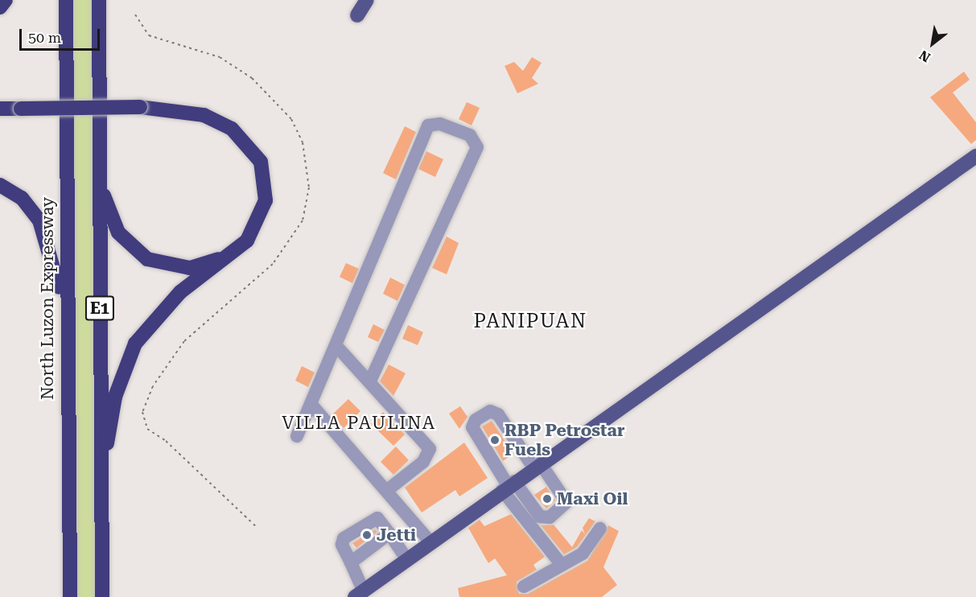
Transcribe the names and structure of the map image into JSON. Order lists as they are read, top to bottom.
{
  "streets": {
    "highway": ["North Luzon Expressway", "E1"]
  },
  "districts": ["PANIPUAN", "VILLA PAULINA"],
  "places": ["RBP Petrostar Fuels", "Maxi Oil", "Jetti"],
  "scale_bar": "50 m",
  "north": "bottom left"
}
